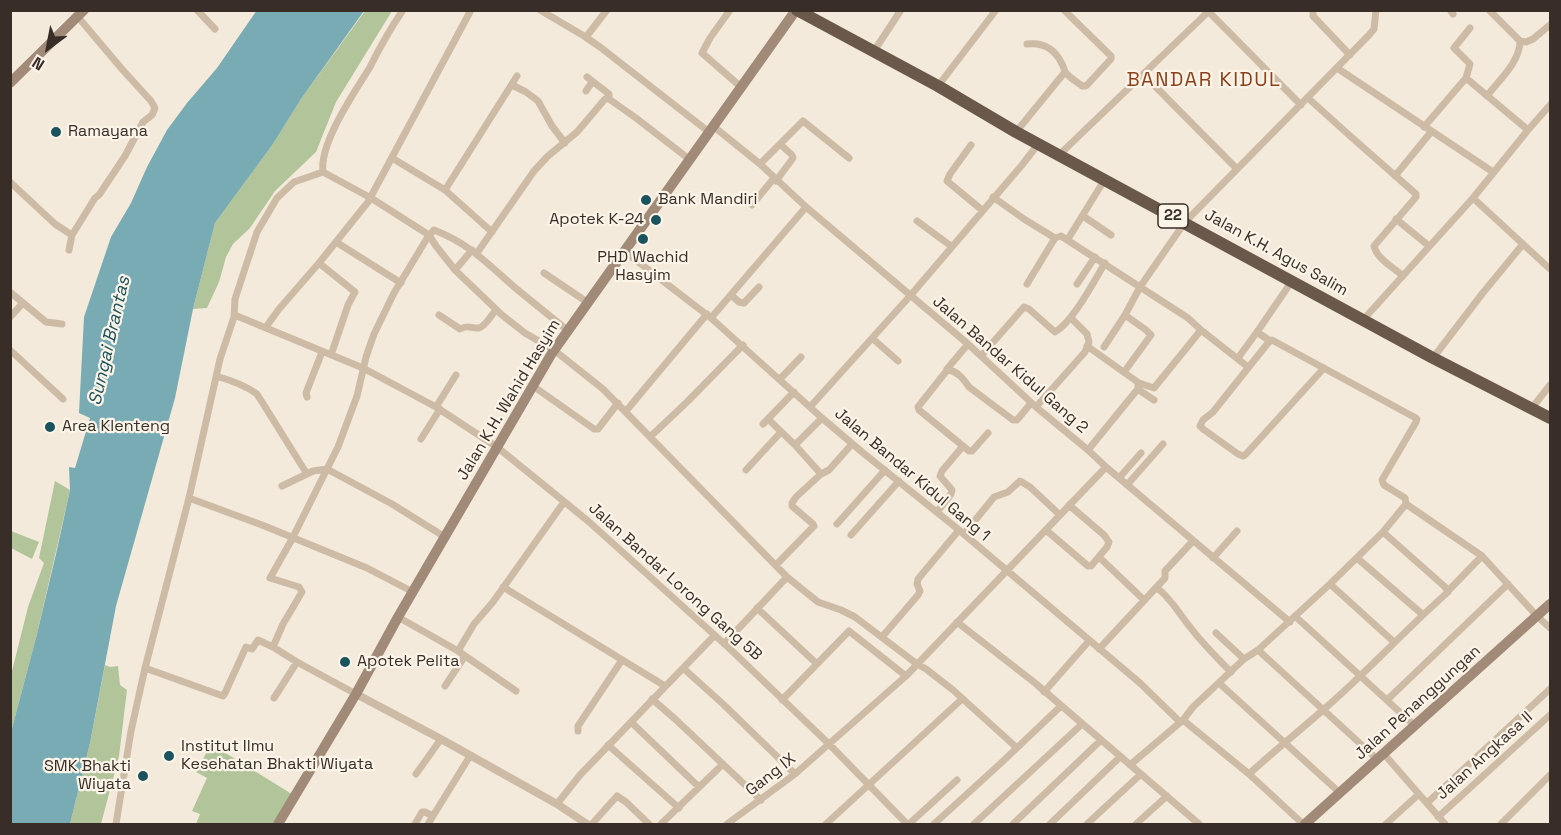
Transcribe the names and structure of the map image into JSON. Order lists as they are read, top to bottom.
{
  "streets": {
    "highway": ["22", "Jalan K.H. Agus Salim"],
    "main road": ["Jalan K.H. Wahid Hasyim", "Jalan Penanggungan"],
    "street": [
      "Jalan Bandar Kidul Gang 2",
      "Jalan Bandar Kidul Gang 1",
      "Jalan Bandar Lorong Gang 5B",
      "Jalan Angkasa II",
      "Gang IX"
    ]
  },
  "crossings": [
    ["Jalan K.H. Agus Salim", "Jalan K.H. Wahid Hasyim"],
    ["Jalan Bandar Kidul Gang 2", "Jalan K.H. Wahid Hasyim"],
    ["Jalan Bandar Kidul Gang 2", "Jalan Penanggungan"],
    ["Jalan Bandar Kidul Gang 2", "Gang IX"],
    ["Jalan K.H. Wahid Hasyim", "Jalan Bandar Kidul Gang 1"],
    ["Jalan K.H. Wahid Hasyim", "Jalan Bandar Lorong Gang 5B"],
    ["Jalan Bandar Kidul Gang 1", "Jalan Penanggungan"],
    ["Jalan Bandar Kidul Gang 1", "Gang IX"],
    ["Jalan Bandar Lorong Gang 5B", "Gang IX"]
  ],
  "districts": ["BANDAR KIDUL"],
  "water": ["Sungai Brantas"],
  "places": [
    "Ramayana",
    "Bank Mandiri",
    "Apotek K-24",
    "PHD Wachid Hasyim",
    "Area Klenteng",
    "Apotek Pelita",
    "Institut Ilmu Kesehatan Bhakti Wiyata",
    "SMK Bhakti Wiyata"
  ],
  "north": "bottom left"
}
